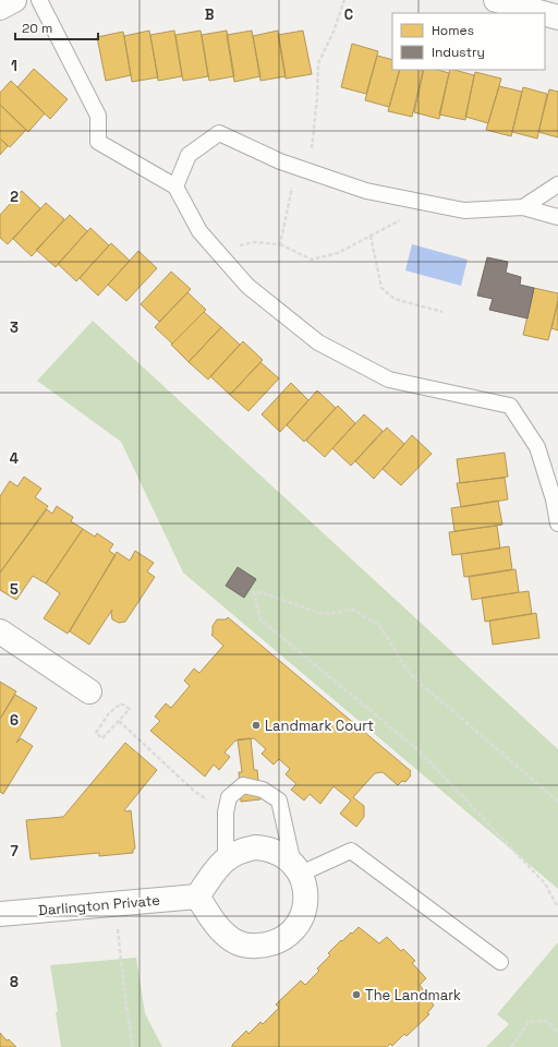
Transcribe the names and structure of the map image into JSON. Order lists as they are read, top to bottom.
{
  "streets": {
    "street": ["Darlington Private"]
  },
  "places": ["Landmark Court", "The Landmark"],
  "legend": ["Homes", "Industry"],
  "scale_bar": "20 m",
  "grid": {
    "columns": ["B", "C"],
    "rows": [
      "1",
      "2",
      "3",
      "4",
      "5",
      "6",
      "7",
      "8"
    ]
  }
}
